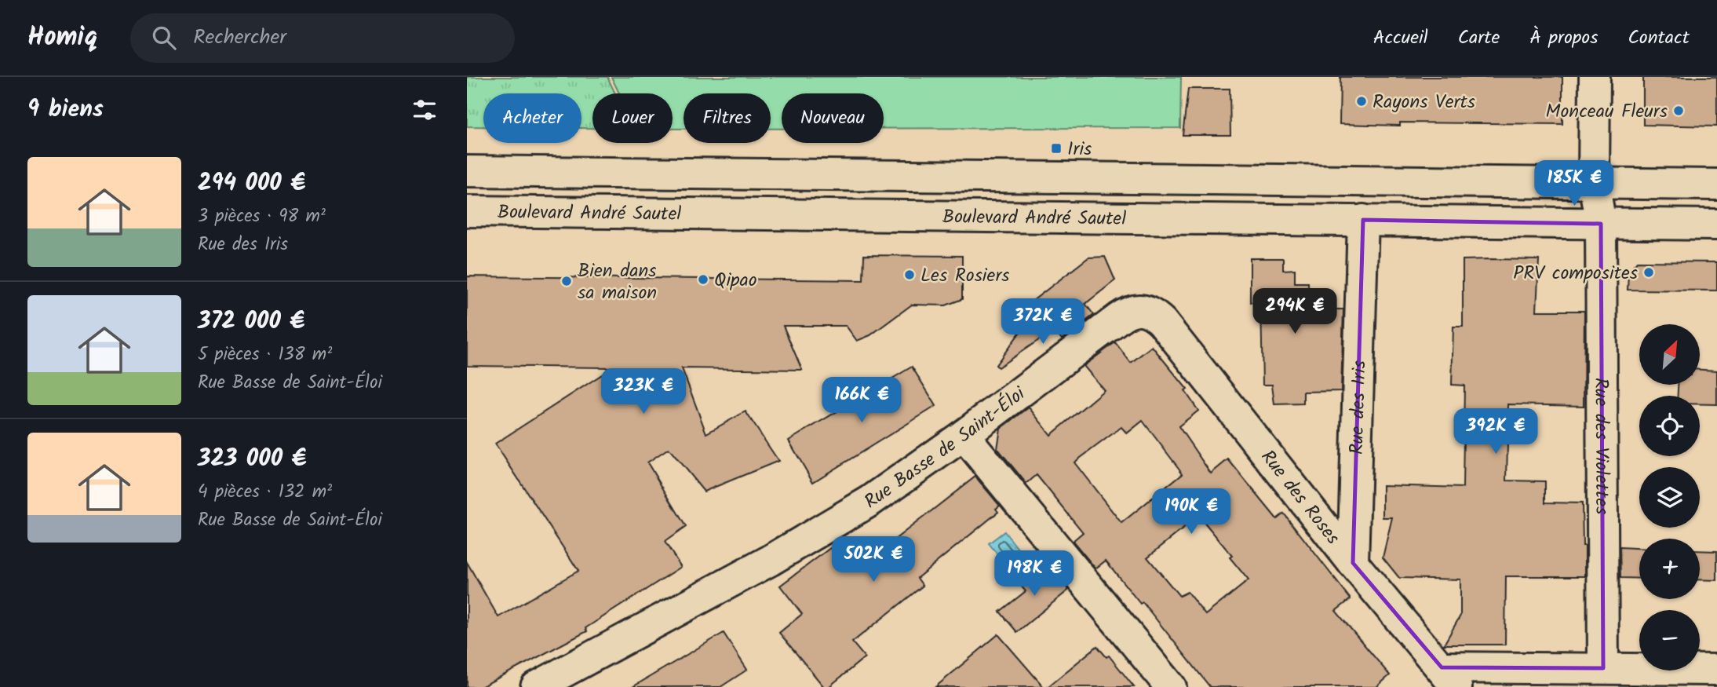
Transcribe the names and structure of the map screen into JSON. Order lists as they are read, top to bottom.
{
  "streets": {
    "street": [
      "Boulevard André Sautel",
      "Rue des Iris",
      "Rue des Violettes",
      "Rue Basse de Saint-Éloi",
      "Rue des Roses"
    ]
  },
  "crossings": [
    ["Boulevard André Sautel", "Rue des Iris"],
    ["Boulevard André Sautel", "Rue des Violettes"],
    ["Rue des Iris", "Rue des Roses"],
    ["Rue Basse de Saint-Éloi", "Rue des Roses"]
  ],
  "places": {
    "other": [
      "Rayons Verts",
      "Monceau Fleurs",
      "PRV composites",
      "Les Rosiers",
      "Qipao",
      "Bien dans sa maison"
    ],
    "transit": ["Iris"]
  },
  "north": "top right",
  "page": {
    "header": "Homiq",
    "search": "Rechercher",
    "nav": [
      "Accueil",
      "Carte",
      "À propos",
      "Contact"
    ],
    "heading": "9 biens",
    "chip": [
      "Acheter",
      "Louer",
      "Filtres",
      "Nouveau"
    ],
    "list": [
      {
        "name": "294 000 €",
        "note": "3 pièces · 98 m² · Rue des Iris"
      },
      {
        "name": "372 000 €",
        "note": "5 pièces · 138 m² · Rue Basse de Saint-Éloi"
      },
      {
        "name": "323 000 €",
        "note": "4 pièces · 132 m² · Rue Basse de Saint-Éloi"
      }
    ],
    "price": [
      "185K €",
      "294K €",
      "372K €",
      "323K €",
      "166K €",
      "392K €",
      "190K €",
      "502K €",
      "198K €"
    ],
    "map_buttons": ["+", "−"]
  }
}
